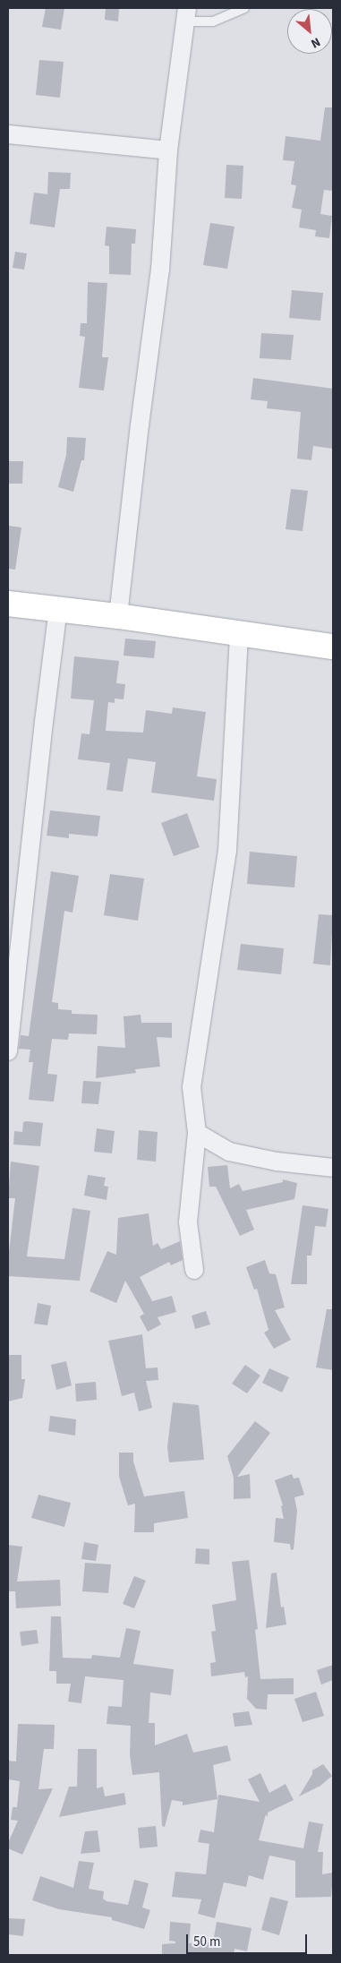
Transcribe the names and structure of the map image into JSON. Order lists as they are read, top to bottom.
{
  "scale_bar": "50 m",
  "north": "bottom right"
}
